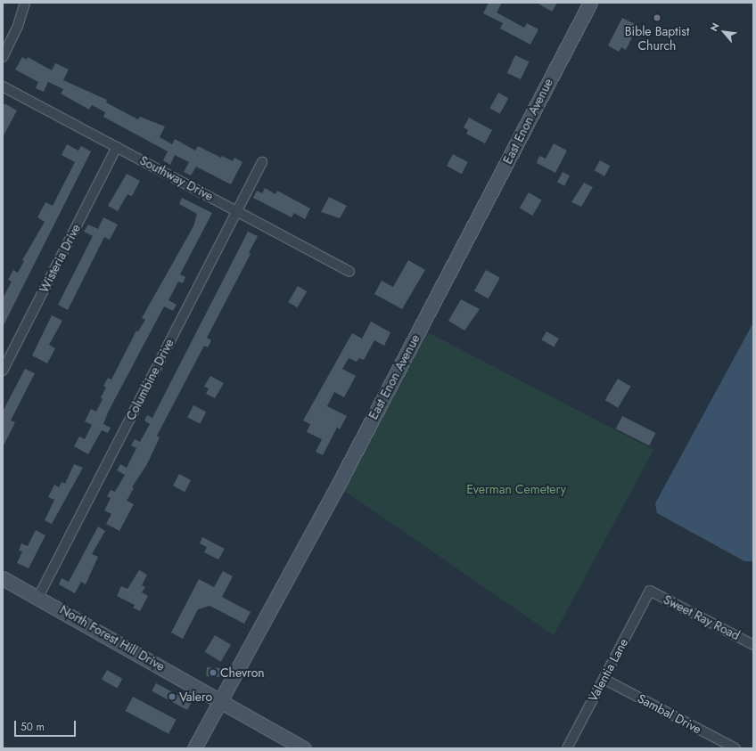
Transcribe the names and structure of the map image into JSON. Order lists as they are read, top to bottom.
{
  "streets": {
    "street": [
      "East Enon Avenue",
      "Southway Drive",
      "Wisteria Drive",
      "Columbine Drive",
      "Sweet Ray Road",
      "North Forest Hill Drive",
      "Valentia Lane",
      "Sambal Drive"
    ]
  },
  "crossings": [
    ["East Enon Avenue", "North Forest Hill Drive"],
    ["Southway Drive", "Wisteria Drive"],
    ["Southway Drive", "Columbine Drive"],
    ["Columbine Drive", "North Forest Hill Drive"],
    ["Sweet Ray Road", "Valentia Lane"],
    ["Valentia Lane", "Sambal Drive"]
  ],
  "parks": ["Everman Cemetery"],
  "places": ["Bible Baptist Church", "Chevron", "Valero"],
  "scale_bar": "50 m",
  "north": "top left"
}
